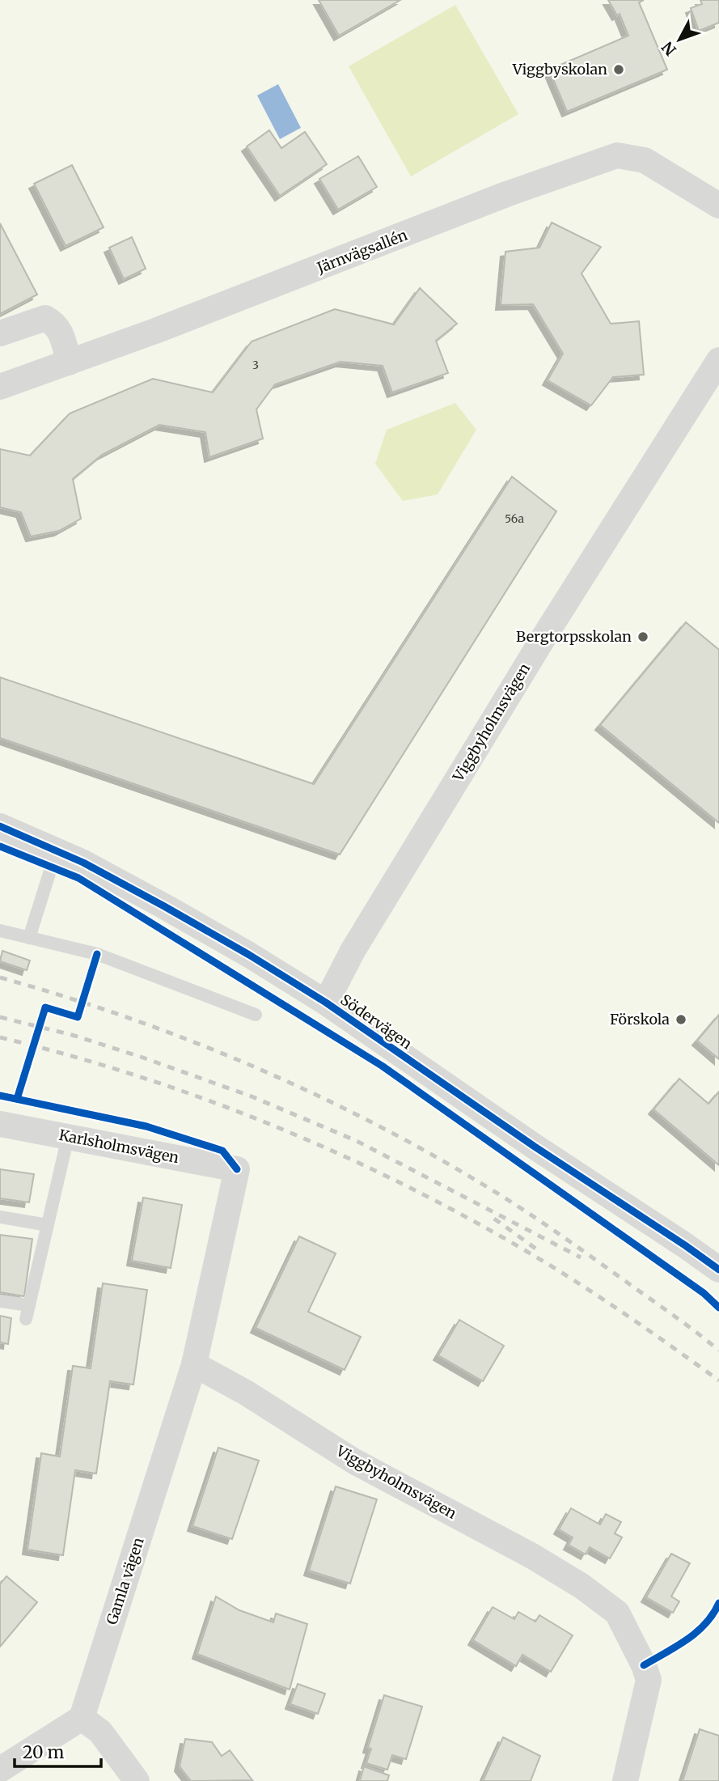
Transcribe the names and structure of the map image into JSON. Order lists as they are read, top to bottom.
{
  "streets": {
    "street": [
      "Järnvägsallén",
      "Viggbyholmsvägen",
      "Södervägen",
      "Karlsholmsvägen",
      "Gamla vägen"
    ]
  },
  "crossings": [
    ["Viggbyholmsvägen", "Södervägen"],
    ["Viggbyholmsvägen", "Karlsholmsvägen"],
    ["Viggbyholmsvägen", "Gamla vägen"],
    ["Karlsholmsvägen", "Gamla vägen"]
  ],
  "places": ["Viggbyskolan", "Bergtorpsskolan", "Förskola"],
  "house_numbers": ["3", "56a"],
  "scale_bar": "20 m",
  "north": "bottom left"
}
